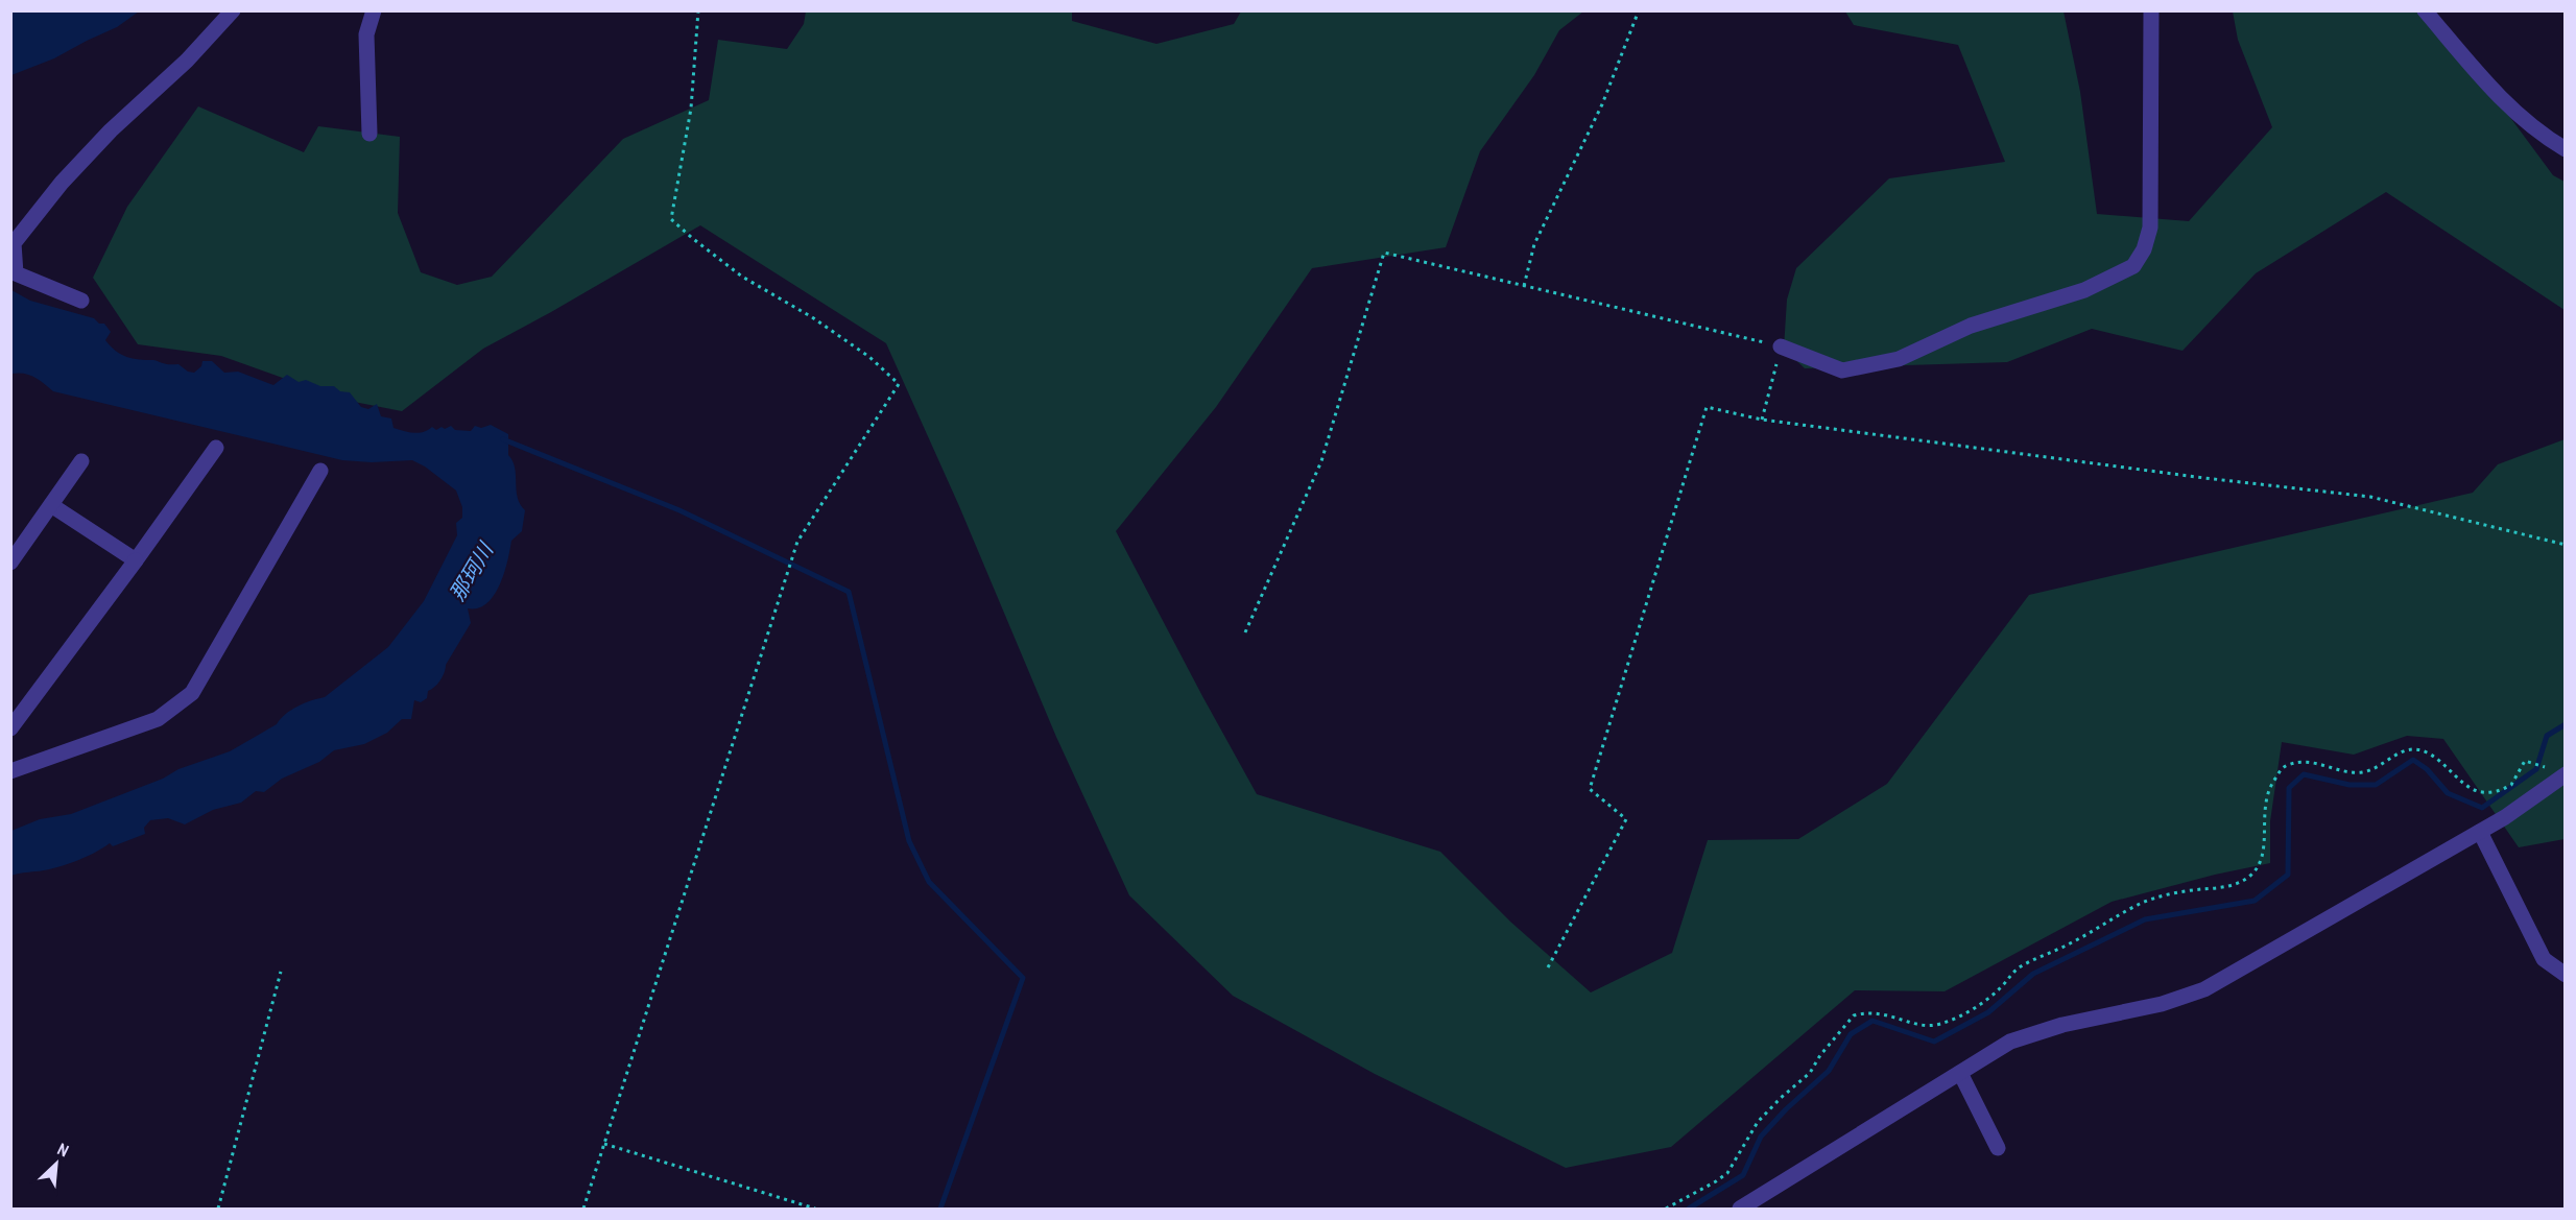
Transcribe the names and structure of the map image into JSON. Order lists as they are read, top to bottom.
{
  "water": ["那珂川"],
  "north": "top right"
}
